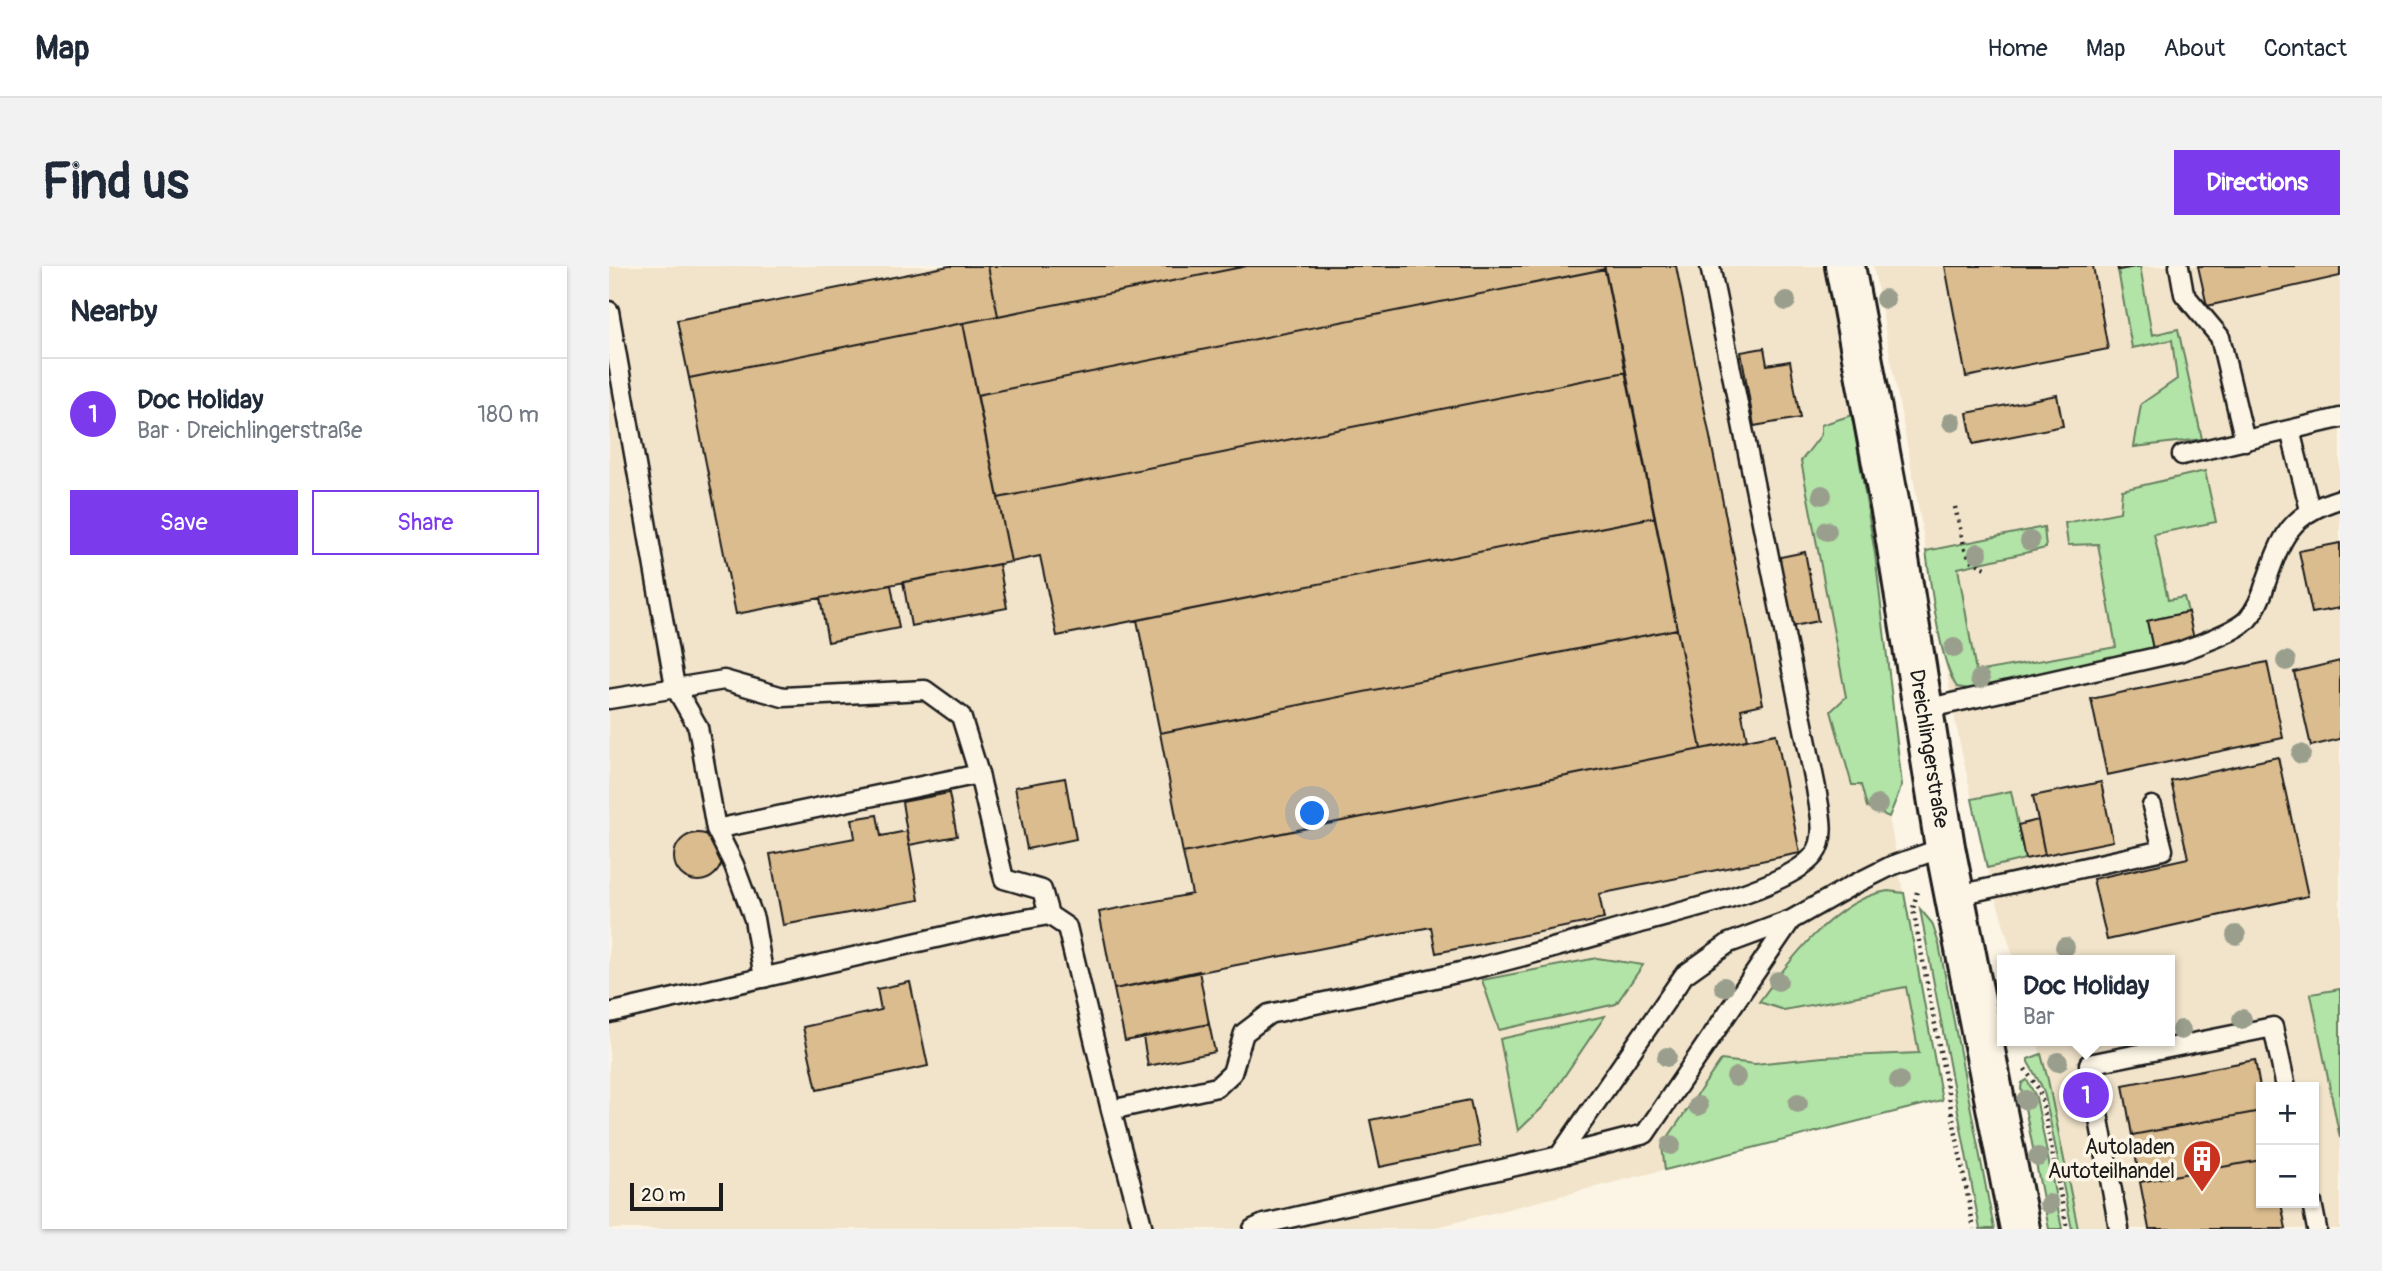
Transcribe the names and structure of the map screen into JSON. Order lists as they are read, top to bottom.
{
  "streets": {
    "street": ["Dreichlingerstraße"]
  },
  "places": {
    "building": ["Autoladen Autoteilhandel"]
  },
  "scale_bar": "20 m",
  "page": {
    "header": "Map",
    "nav": [
      "Home",
      "Map",
      "About",
      "Contact"
    ],
    "buttons": [
      "Directions",
      ["Save", "Share"]
    ],
    "title": "Find us",
    "heading": "Nearby",
    "list": [
      {
        "mark": "1",
        "name": "Doc Holiday",
        "note": "Bar · Dreichlingerstraße",
        "value": "180 m"
      }
    ],
    "popup": ["Doc Holiday", "Bar"],
    "pins": "1",
    "map_buttons": ["+", "−"],
    "scale": "20 m"
  }
}
